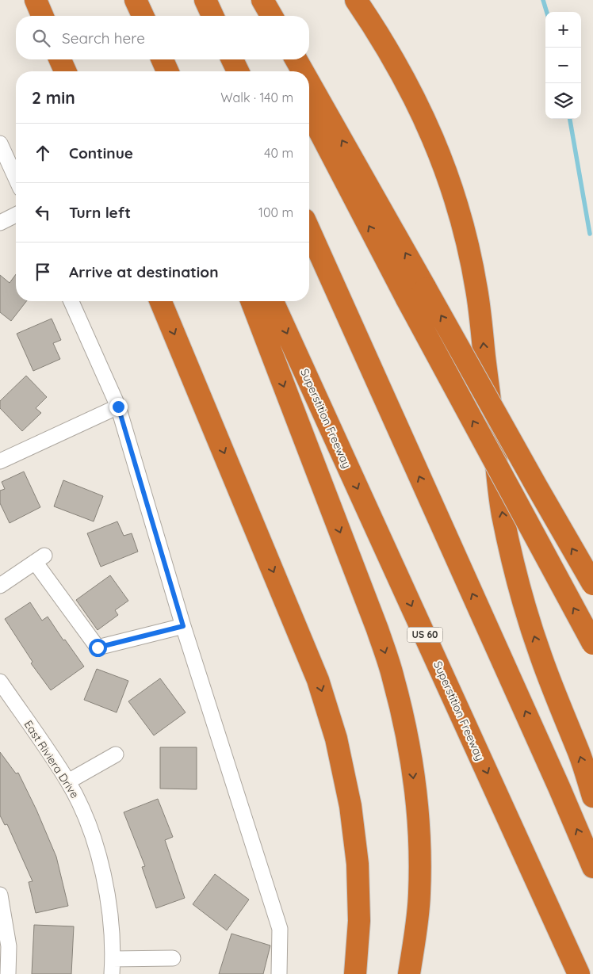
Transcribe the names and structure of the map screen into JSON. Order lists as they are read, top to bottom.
{
  "streets": {
    "highway": ["Superstition Freeway", "US 60"],
    "street": ["East Riviera Drive"]
  },
  "page": {
    "map_buttons": ["+", "−"],
    "search": "Search here",
    "heading": ["2 min", "Walk · 140 m"],
    "list": [
      ["Continue", "40 m"],
      ["Turn left", "100 m"],
      "Arrive at destination"
    ]
  }
}
